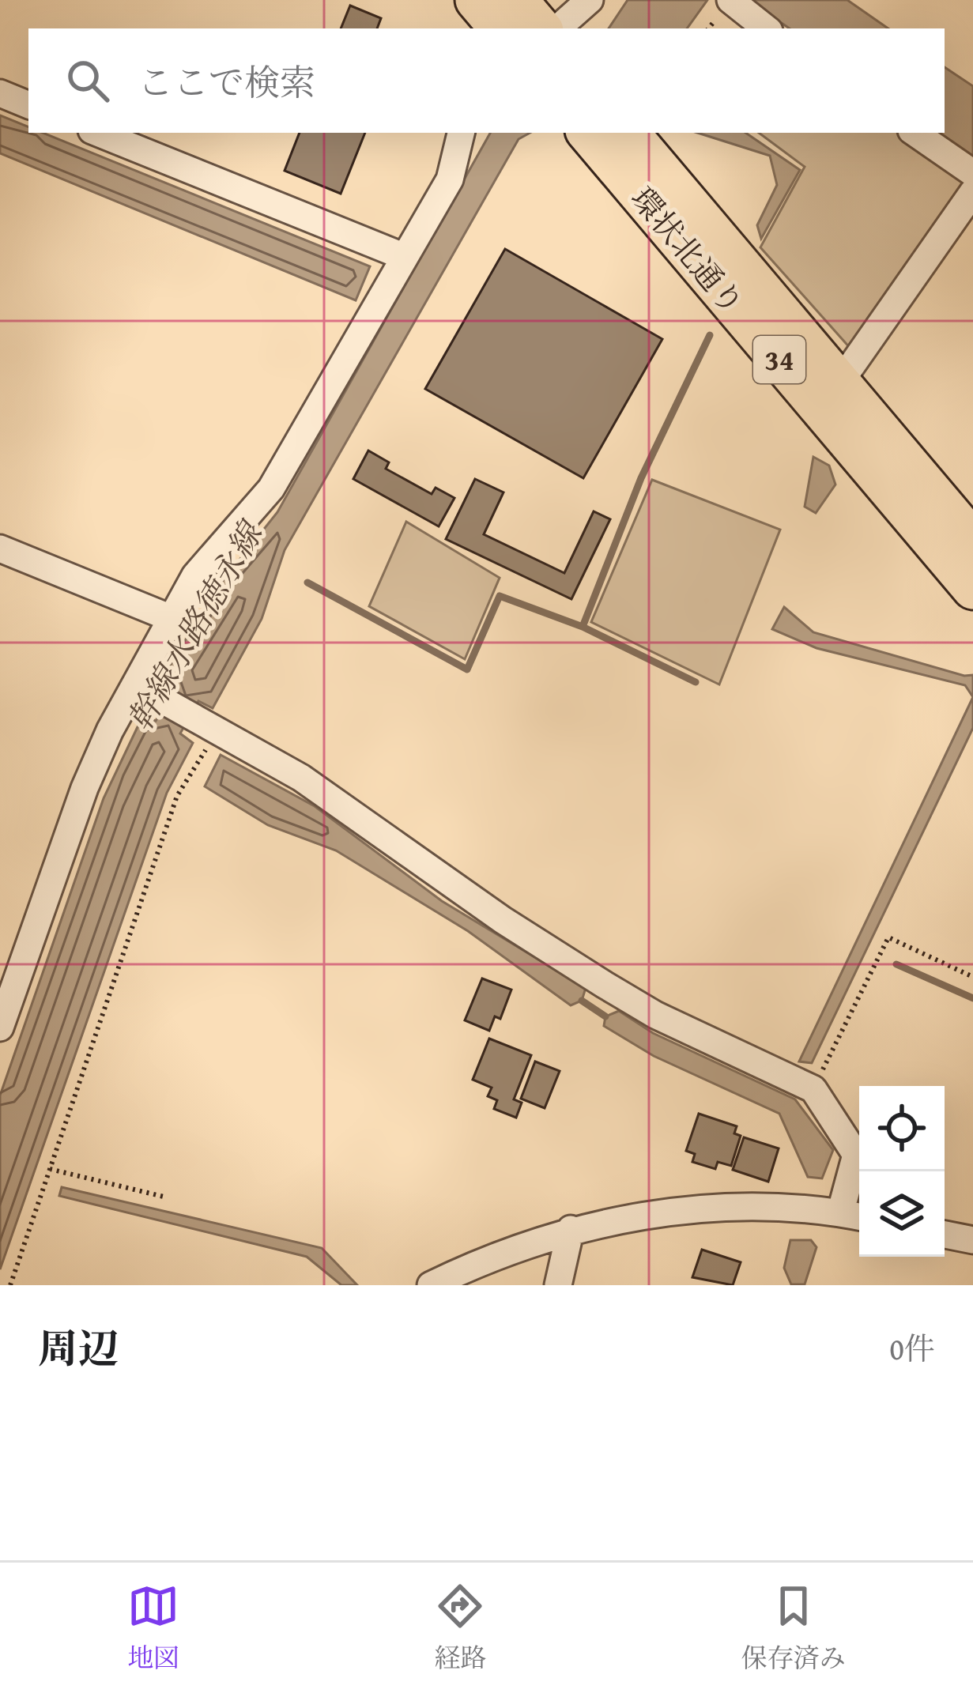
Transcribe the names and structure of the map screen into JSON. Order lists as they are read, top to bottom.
{
  "streets": {
    "highway": ["環状北通り", "34"]
  },
  "water": ["幹線水路徳永線"],
  "page": {
    "search": "ここで検索",
    "heading": ["周辺", "0件"],
    "nav": ["地図", "経路", "保存済み"]
  }
}
